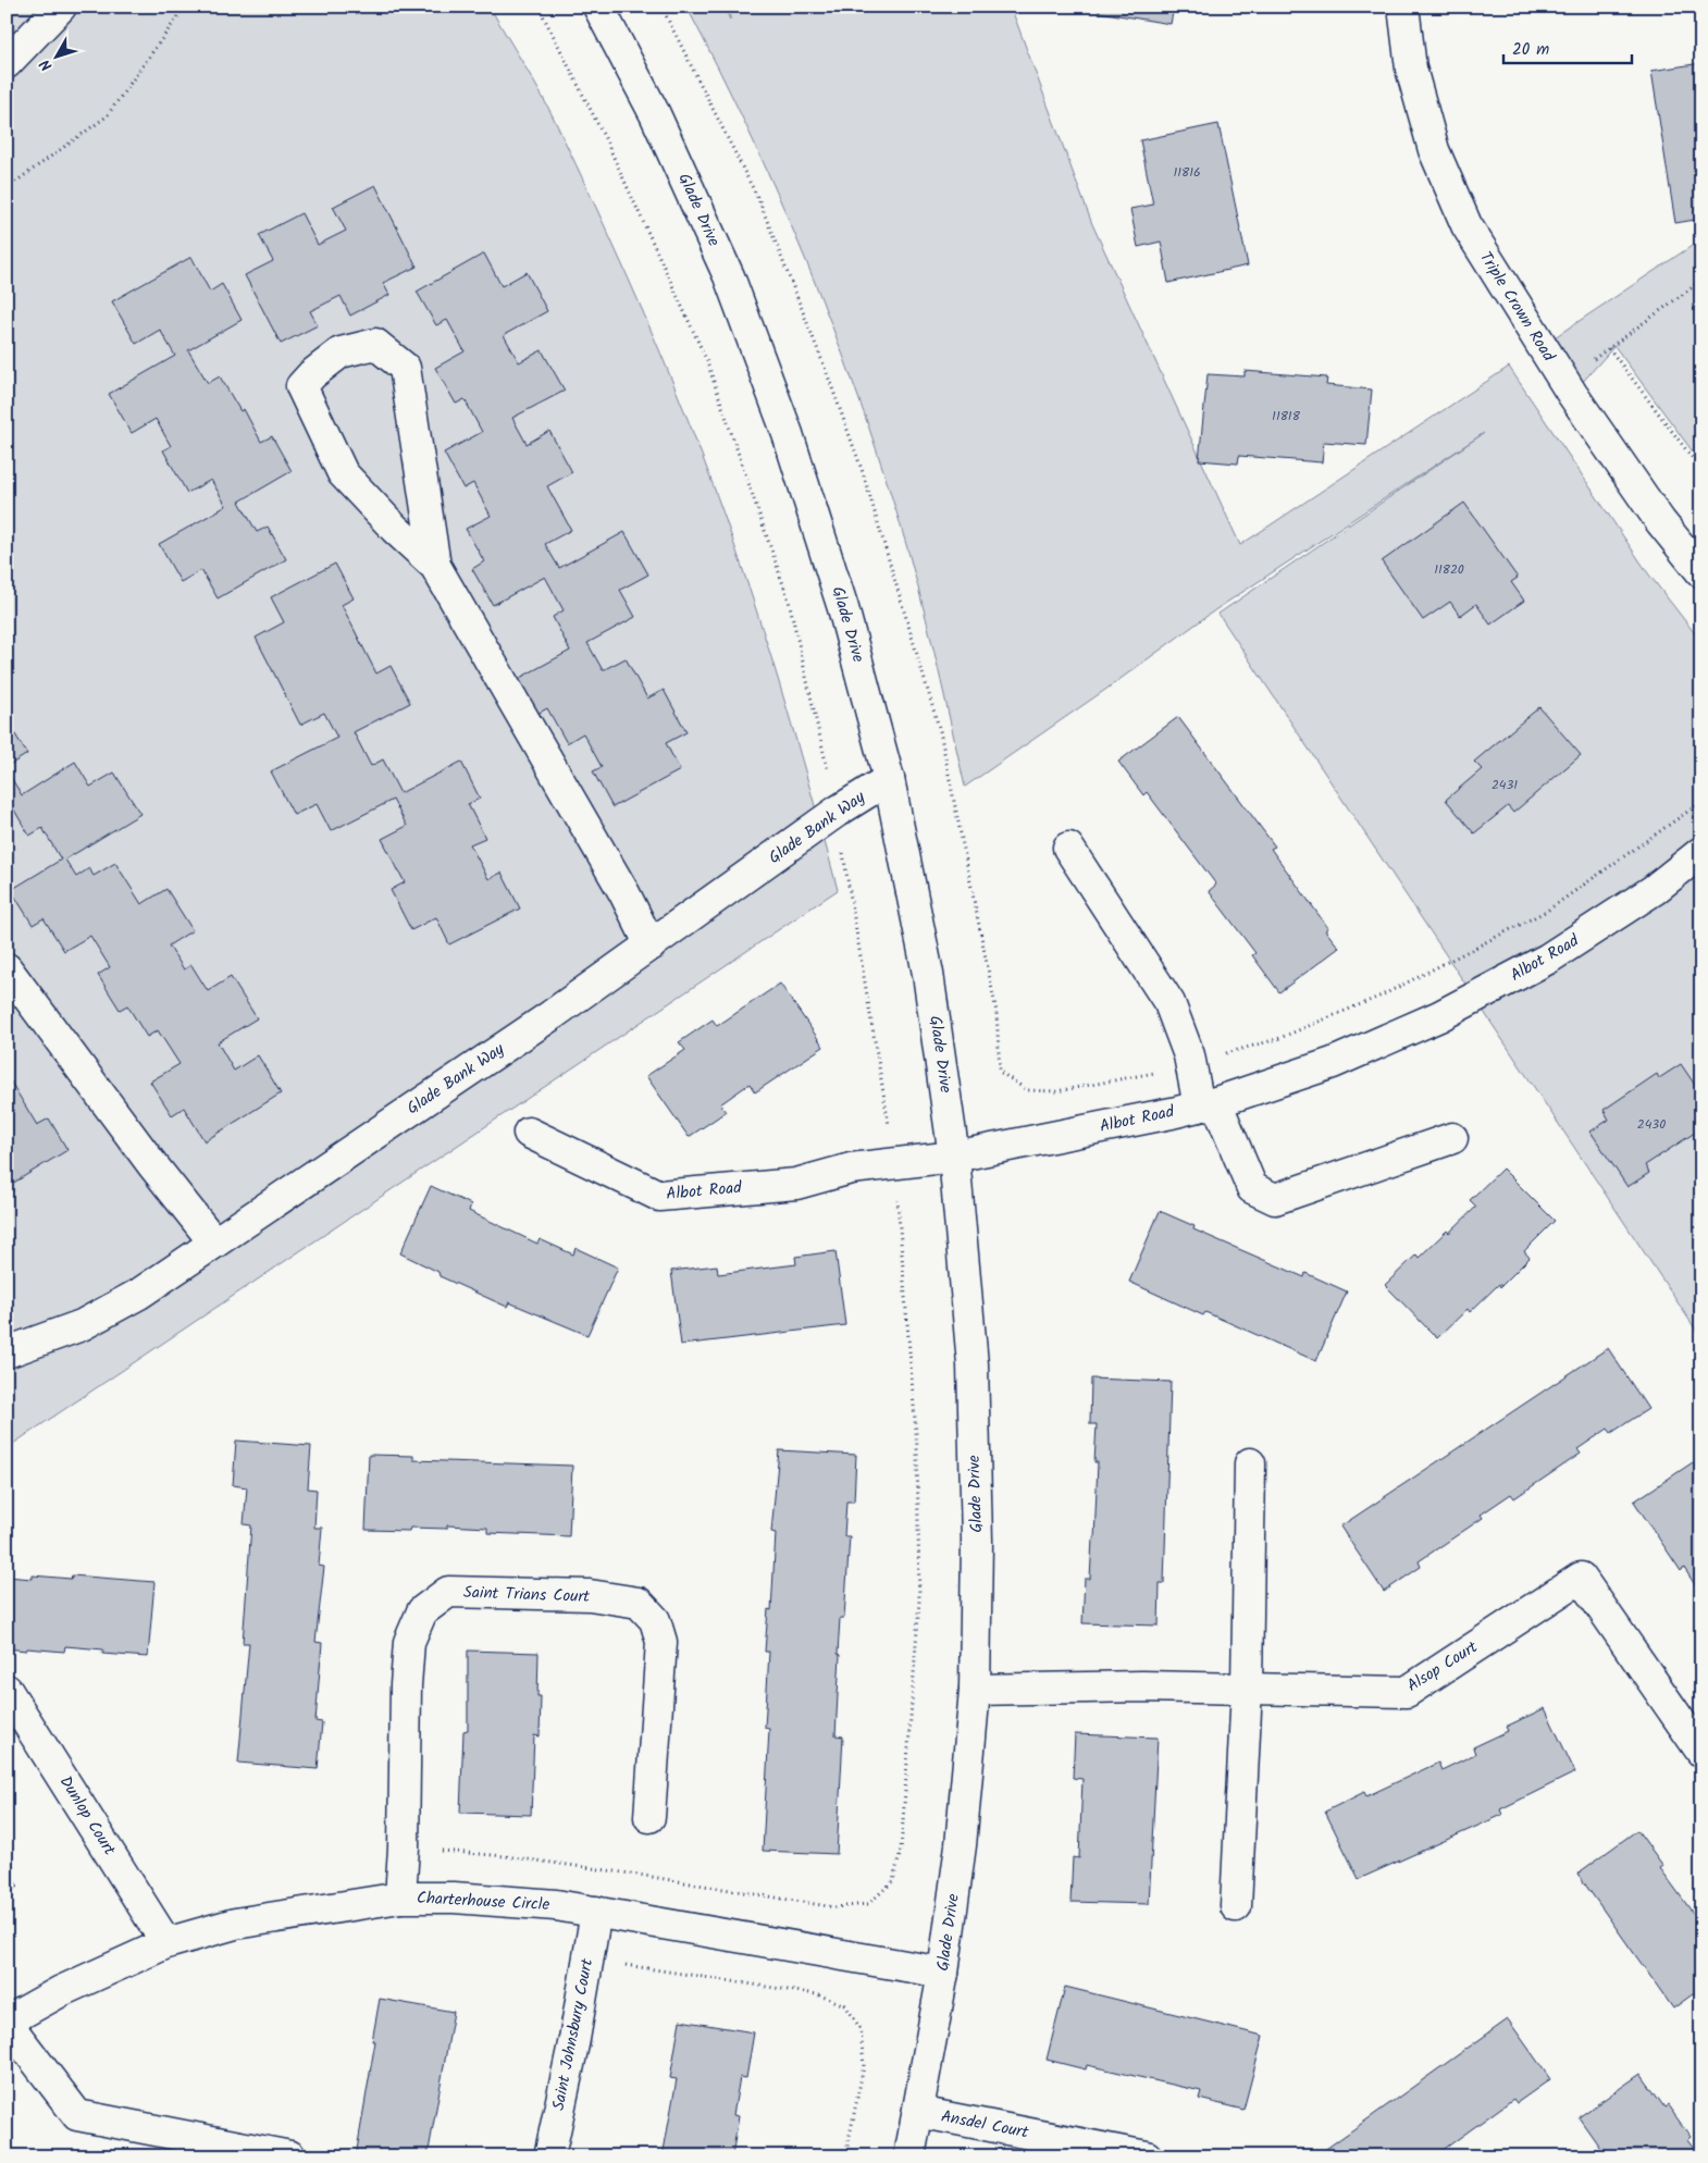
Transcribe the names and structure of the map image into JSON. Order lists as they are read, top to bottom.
{
  "streets": {
    "street": [
      "Glade Drive",
      "Triple Crown Road",
      "Glade Bank Way",
      "Albot Road",
      "Saint Trians Court",
      "Alsop Court",
      "Dunlop Court",
      "Charterhouse Circle",
      "Saint Johnsbury Court",
      "Ansdel Court"
    ]
  },
  "crossings": [
    ["Glade Drive", "Glade Bank Way"],
    ["Glade Drive", "Albot Road"],
    ["Glade Drive", "Alsop Court"],
    ["Glade Drive", "Charterhouse Circle"],
    ["Glade Drive", "Ansdel Court"],
    ["Saint Trians Court", "Charterhouse Circle"],
    ["Dunlop Court", "Charterhouse Circle"],
    ["Charterhouse Circle", "Saint Johnsbury Court"]
  ],
  "house_numbers": [
    "11816",
    "11818",
    "11820",
    "2431",
    "2430"
  ],
  "scale_bar": "20 m",
  "north": "bottom left"
}
